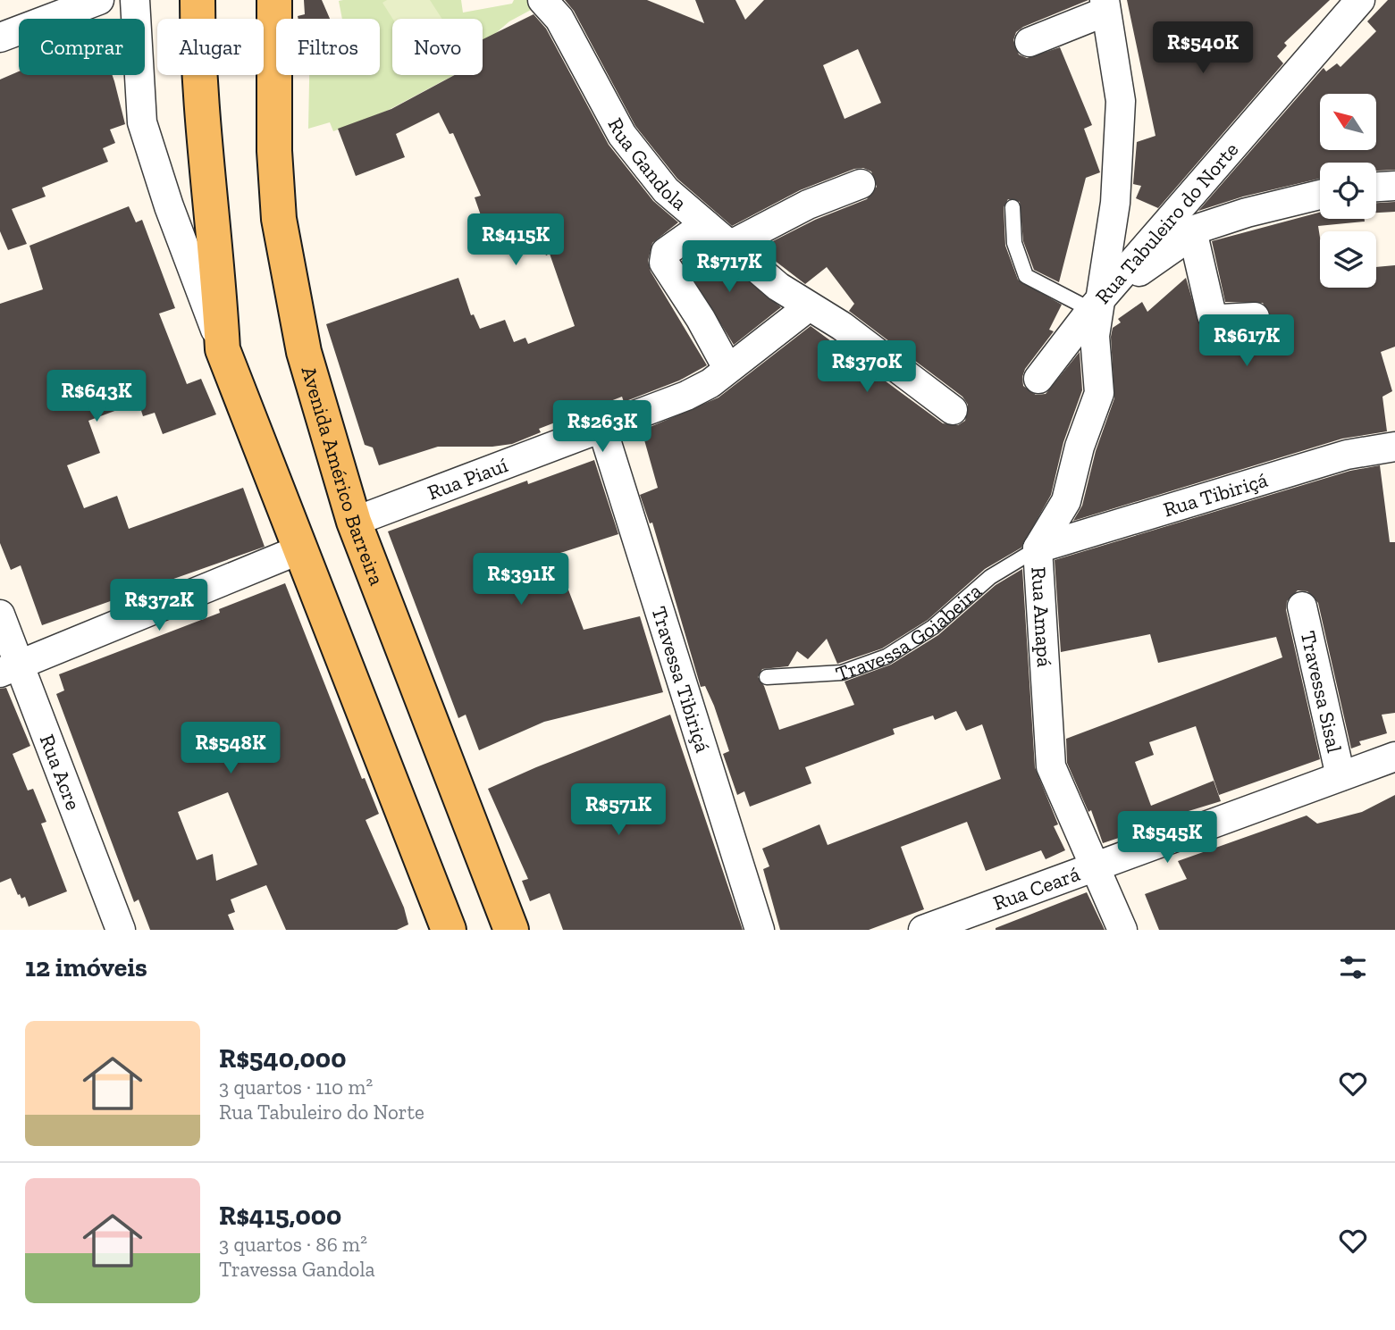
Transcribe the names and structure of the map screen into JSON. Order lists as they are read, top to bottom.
{
  "streets": {
    "main road": ["Avenida Américo Barreira"],
    "street": [
      "Rua Gandola",
      "Rua Tabuleiro do Norte",
      "Rua Piauí",
      "Rua Tibiriçá",
      "Rua Amapá",
      "Travessa Tibiriçá",
      "Travessa Sisal",
      "Rua Acre",
      "Rua Ceará"
    ],
    "lane": ["Travessa Goiabeira"]
  },
  "crossings": [
    ["Rua Gandola", "Rua Piauí"],
    ["Rua Tabuleiro do Norte", "Rua Amapá"],
    ["Avenida Américo Barreira", "Rua Piauí"],
    ["Rua Piauí", "Travessa Tibiriçá"],
    ["Rua Tibiriçá", "Rua Amapá"],
    ["Rua Tibiriçá", "Travessa Goiabeira"],
    ["Rua Amapá", "Travessa Goiabeira"],
    ["Rua Amapá", "Rua Ceará"],
    ["Travessa Sisal", "Rua Ceará"]
  ],
  "north": "top left",
  "page": {
    "chip": [
      "Comprar",
      "Alugar",
      "Filtros",
      "Novo"
    ],
    "price": [
      "R$540K",
      "R$415K",
      "R$717K",
      "R$617K",
      "R$370K",
      "R$643K",
      "R$263K",
      "R$391K",
      "R$372K",
      "R$548K",
      "R$571K",
      "R$545K"
    ],
    "heading": "12 imóveis",
    "list": [
      {
        "name": "R$540,000",
        "note": "3 quartos · 110 m² · Rua Tabuleiro do Norte"
      },
      {
        "name": "R$415,000",
        "note": "3 quartos · 86 m² · Travessa Gandola"
      }
    ]
  }
}
